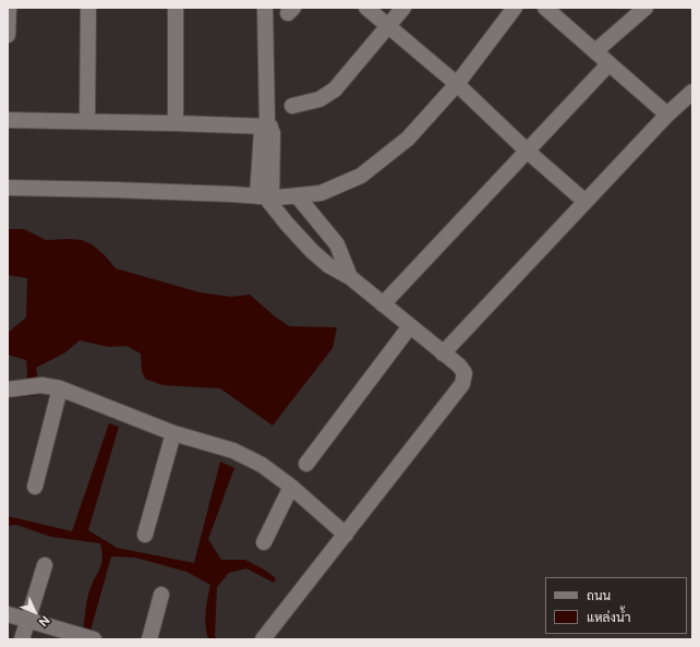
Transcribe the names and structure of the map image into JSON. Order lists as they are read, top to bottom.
{
  "legend": ["ถนน", "แหล่งน้ำ"],
  "north": "bottom right"
}
